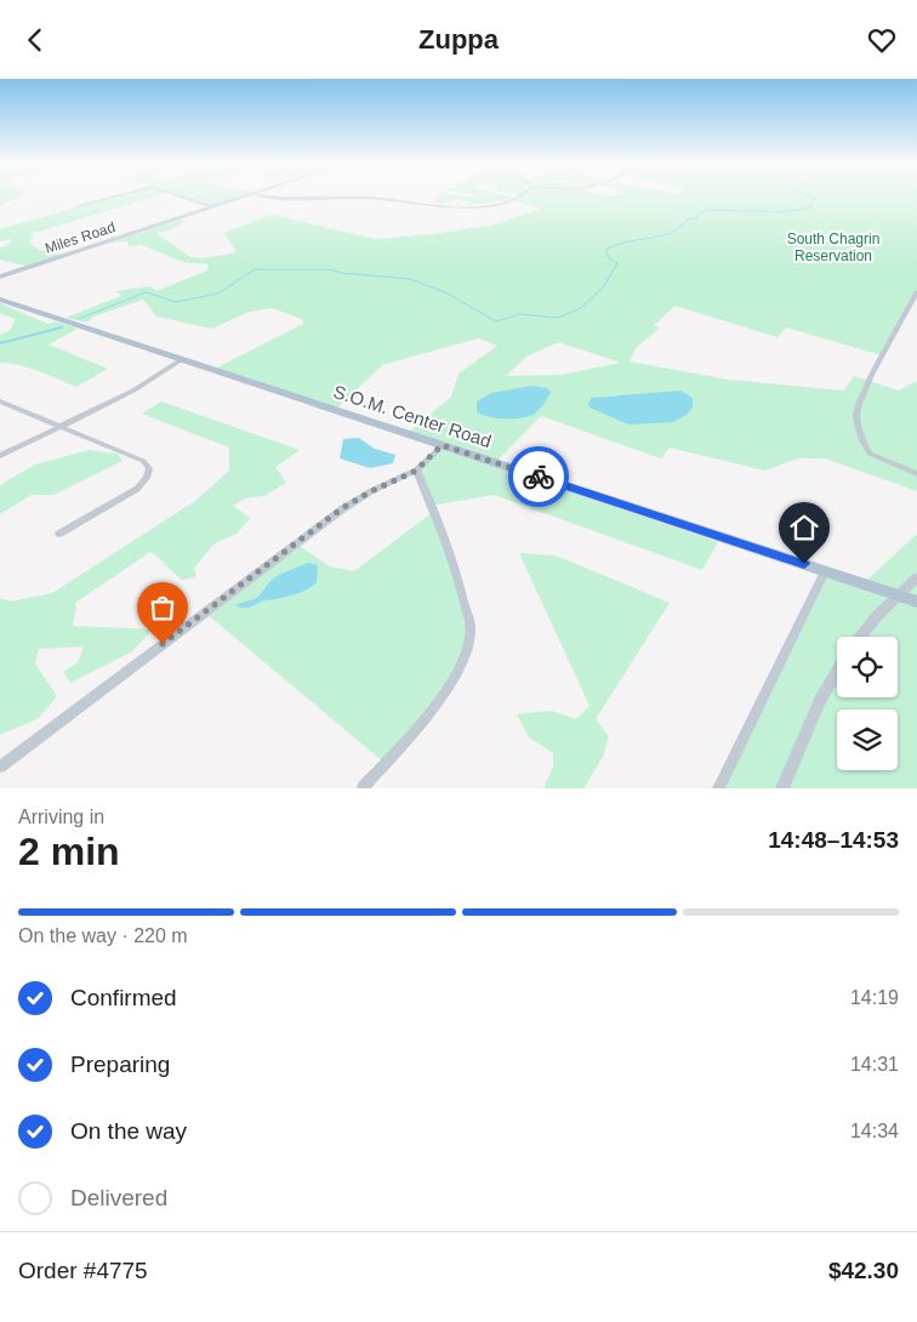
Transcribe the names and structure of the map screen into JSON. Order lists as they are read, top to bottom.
{
  "streets": {
    "main road": ["Miles Road", "S.O.M. Center Road"]
  },
  "parks": ["South Chagrin Reservation"],
  "page": {
    "header": "Zuppa",
    "heading": ["2 min", "Arriving in", "14:48–14:53"],
    "panel": ["Order #4775", "$42.30"],
    "bar": "On the way · 220 m",
    "list": [
      ["Confirmed", "14:19"],
      ["Preparing", "14:31"],
      ["On the way", "14:34"],
      "Delivered"
    ]
  }
}
